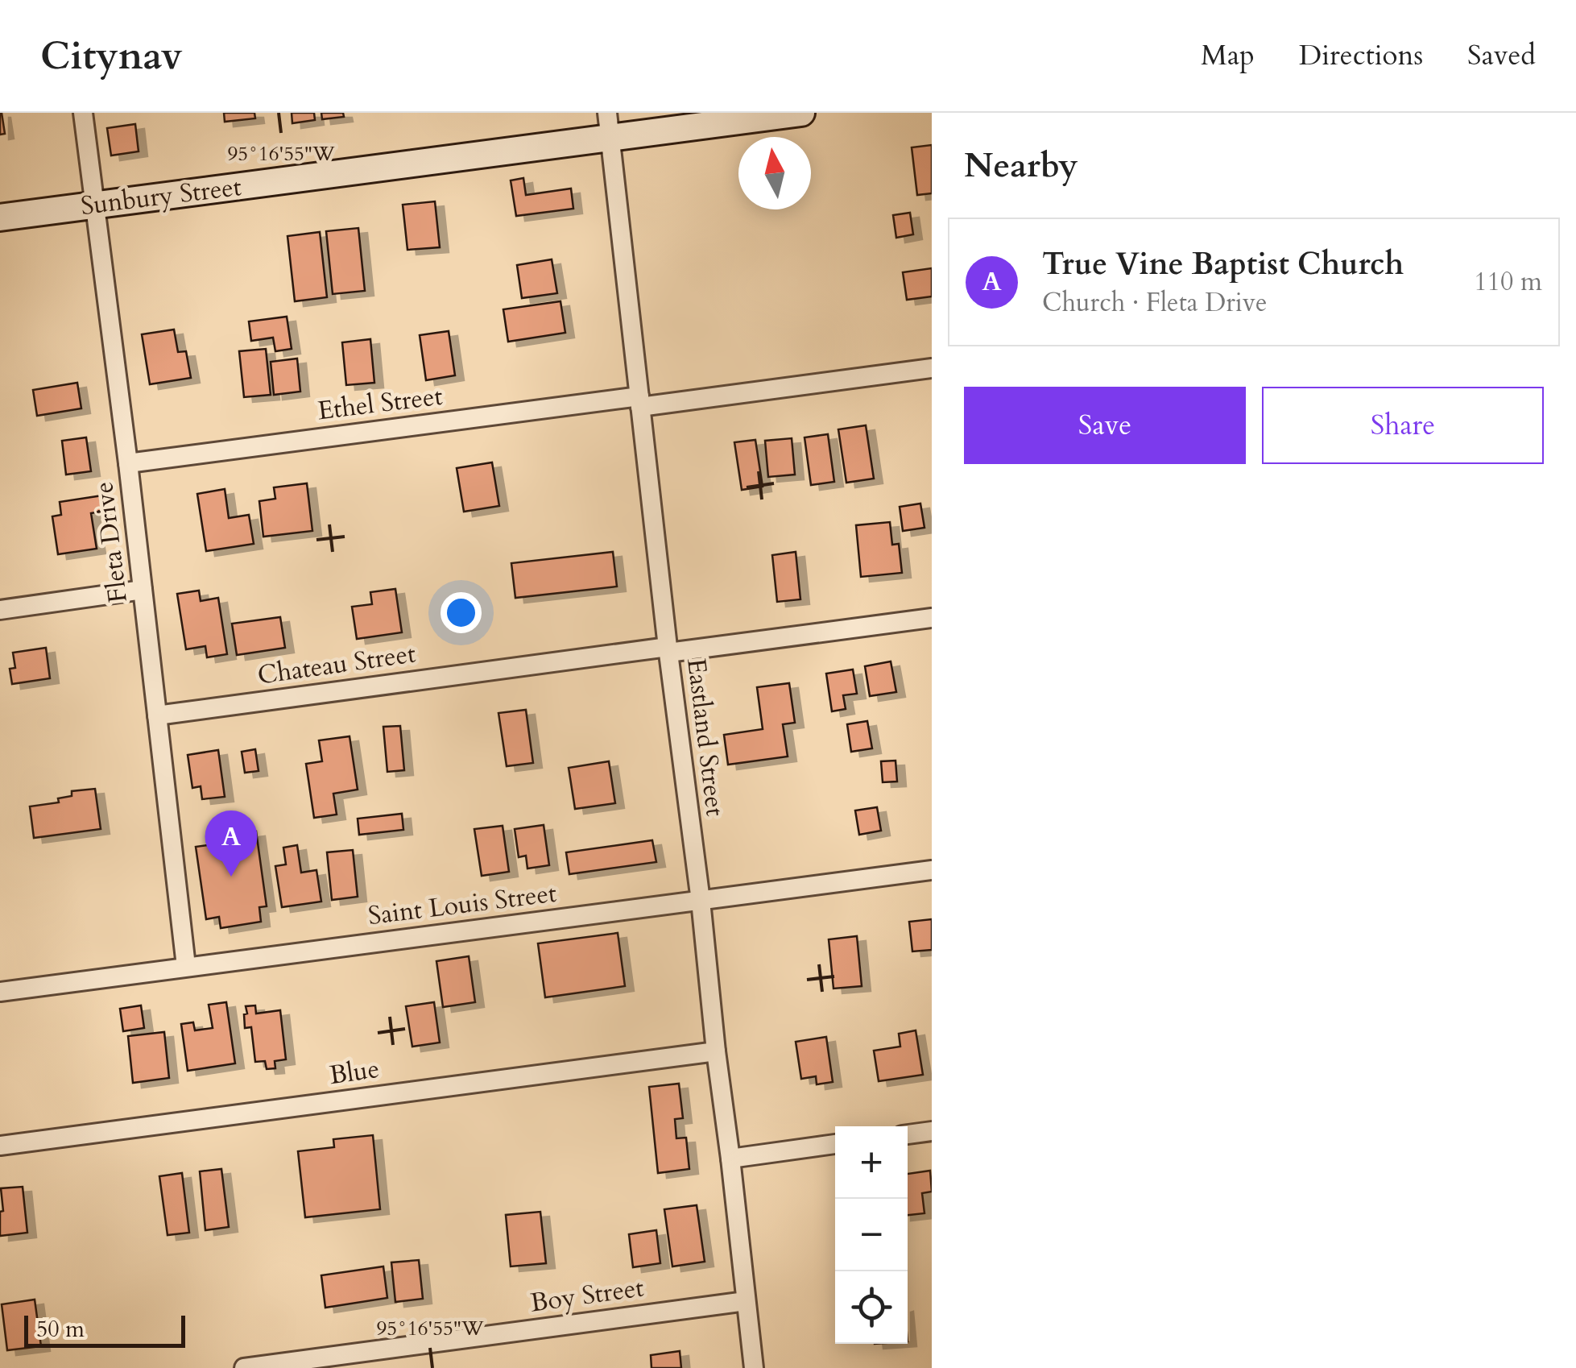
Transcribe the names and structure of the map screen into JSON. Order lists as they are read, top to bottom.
{
  "streets": {
    "street": [
      "Sunbury Street",
      "Ethel Street",
      "Fleta Drive",
      "Chateau Street",
      "Eastland Street",
      "Saint Louis Street",
      "Blue",
      "Boy Street"
    ]
  },
  "crossings": [
    ["Sunbury Street", "Fleta Drive"],
    ["Sunbury Street", "Eastland Street"],
    ["Ethel Street", "Fleta Drive"],
    ["Ethel Street", "Eastland Street"],
    ["Fleta Drive", "Chateau Street"],
    ["Fleta Drive", "Saint Louis Street"],
    ["Chateau Street", "Eastland Street"],
    ["Eastland Street", "Saint Louis Street"],
    ["Eastland Street", "Blue"],
    ["Eastland Street", "Boy Street"]
  ],
  "scale_bar": "50 m",
  "north": "top",
  "page": {
    "header": "Citynav",
    "nav": ["Map", "Directions", "Saved"],
    "heading": "Nearby",
    "list": [
      {
        "mark": "A",
        "name": "True Vine Baptist Church",
        "note": "Church · Fleta Drive",
        "value": "110 m"
      }
    ],
    "buttons": ["Save", "Share"],
    "pins": "A",
    "map_buttons": ["+", "−"],
    "scale": "50 m"
  },
  "coordinates": ["95°16'55\"W"]
}
